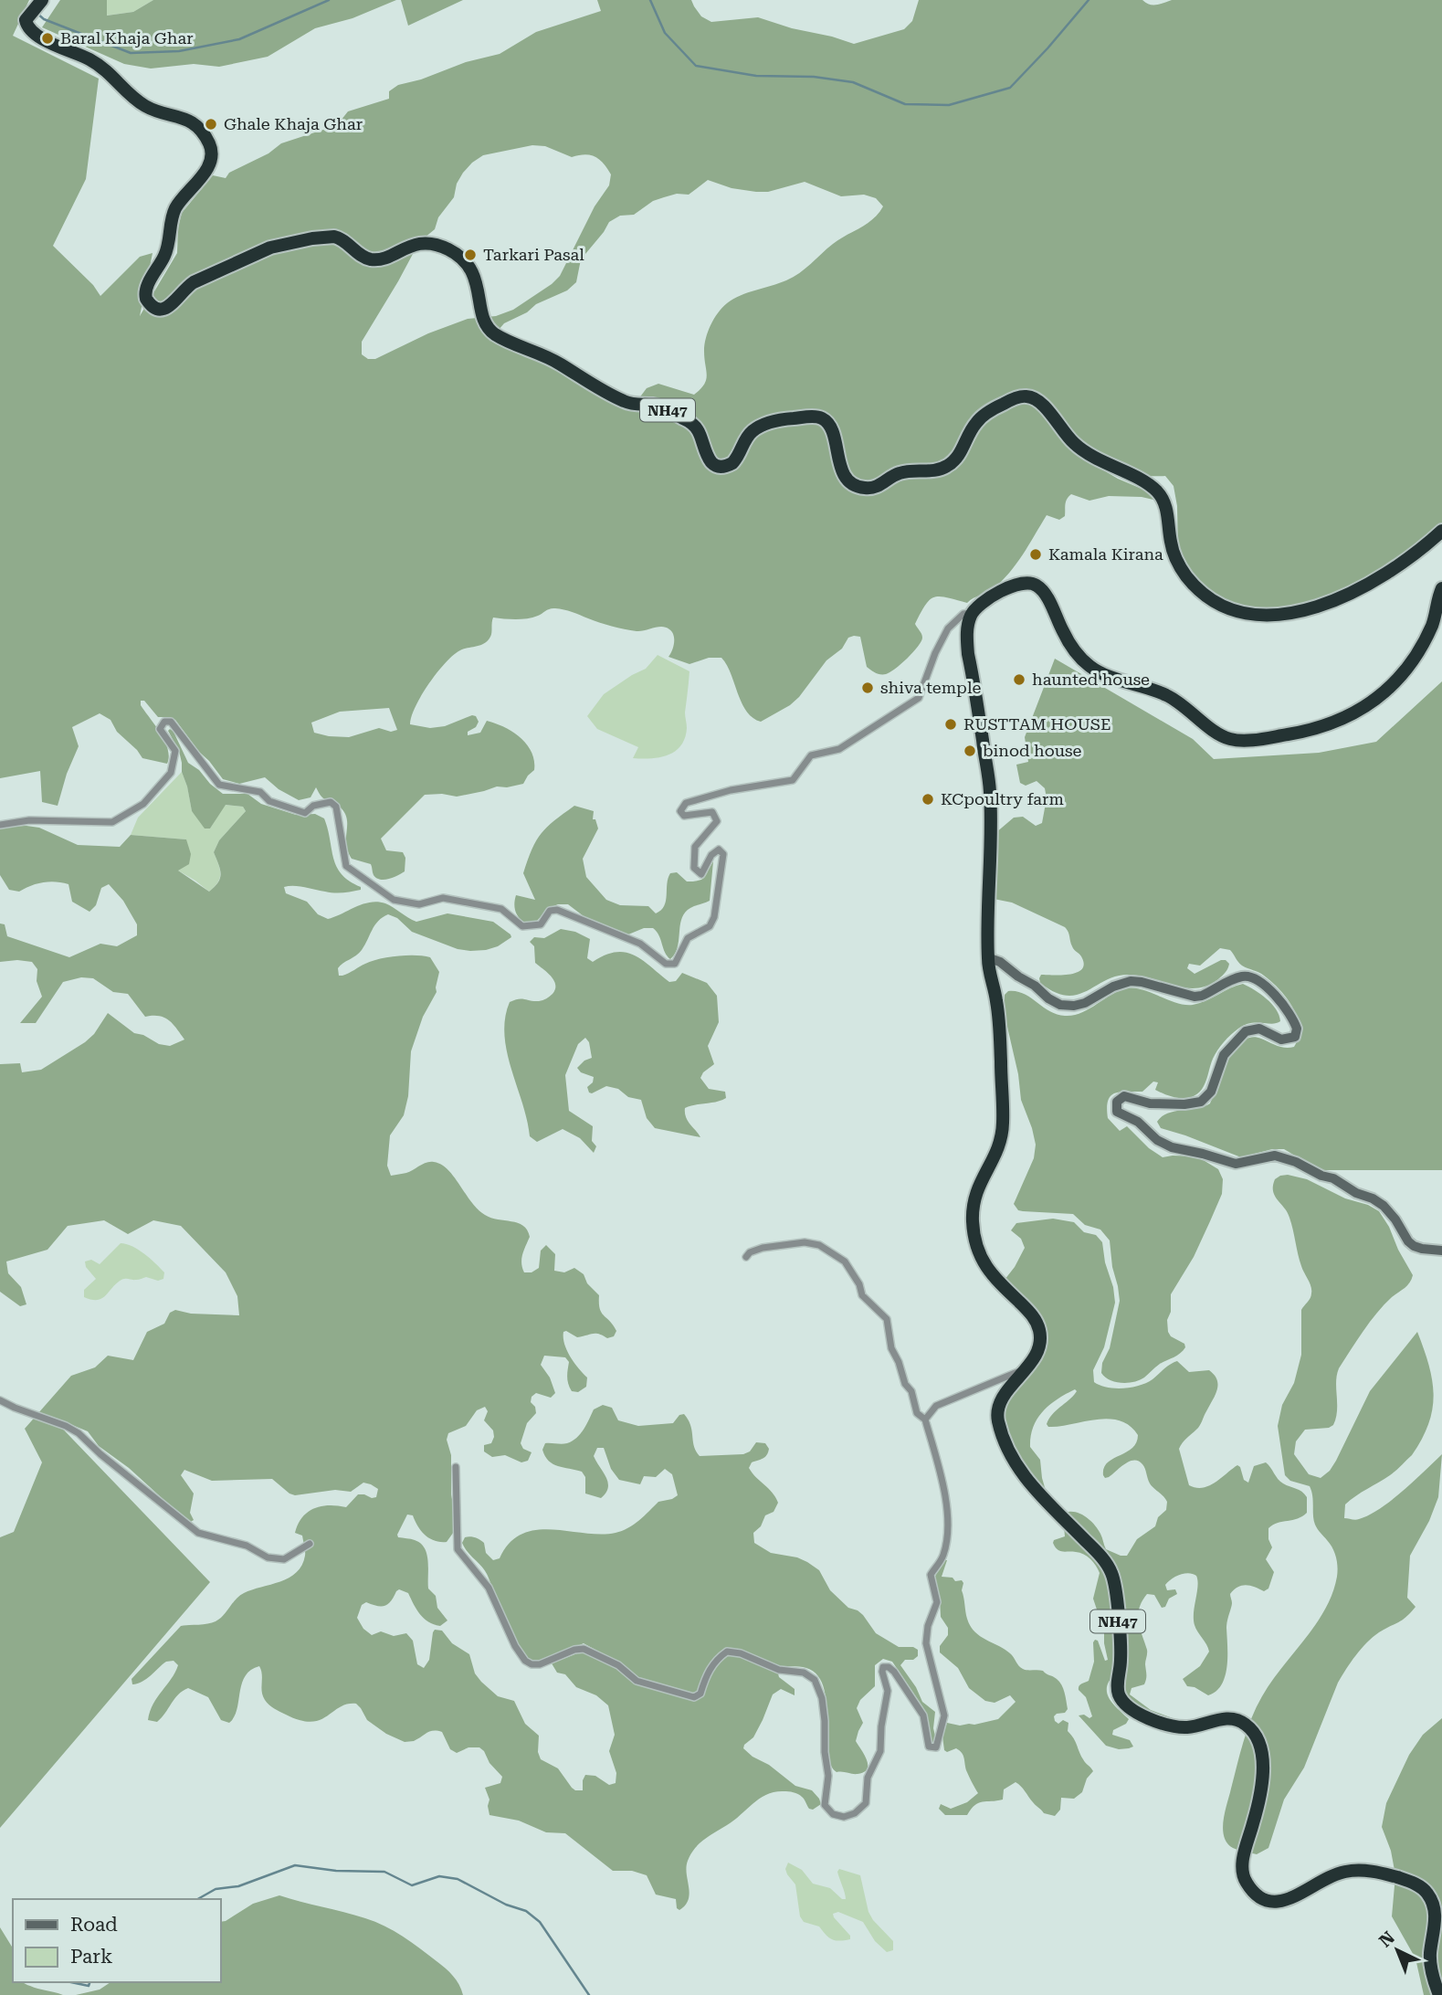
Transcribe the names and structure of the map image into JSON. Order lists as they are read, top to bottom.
{
  "streets": {
    "highway": ["NH47"]
  },
  "places": [
    "Baral Khaja Ghar",
    "Ghale Khaja Ghar",
    "Tarkari Pasal",
    "Kamala Kirana",
    "haunted house",
    "shiva temple",
    "RUSTTAM HOUSE",
    "binod house",
    "KCpoultry farm"
  ],
  "legend": ["Road", "Park"],
  "north": "top left"
}
